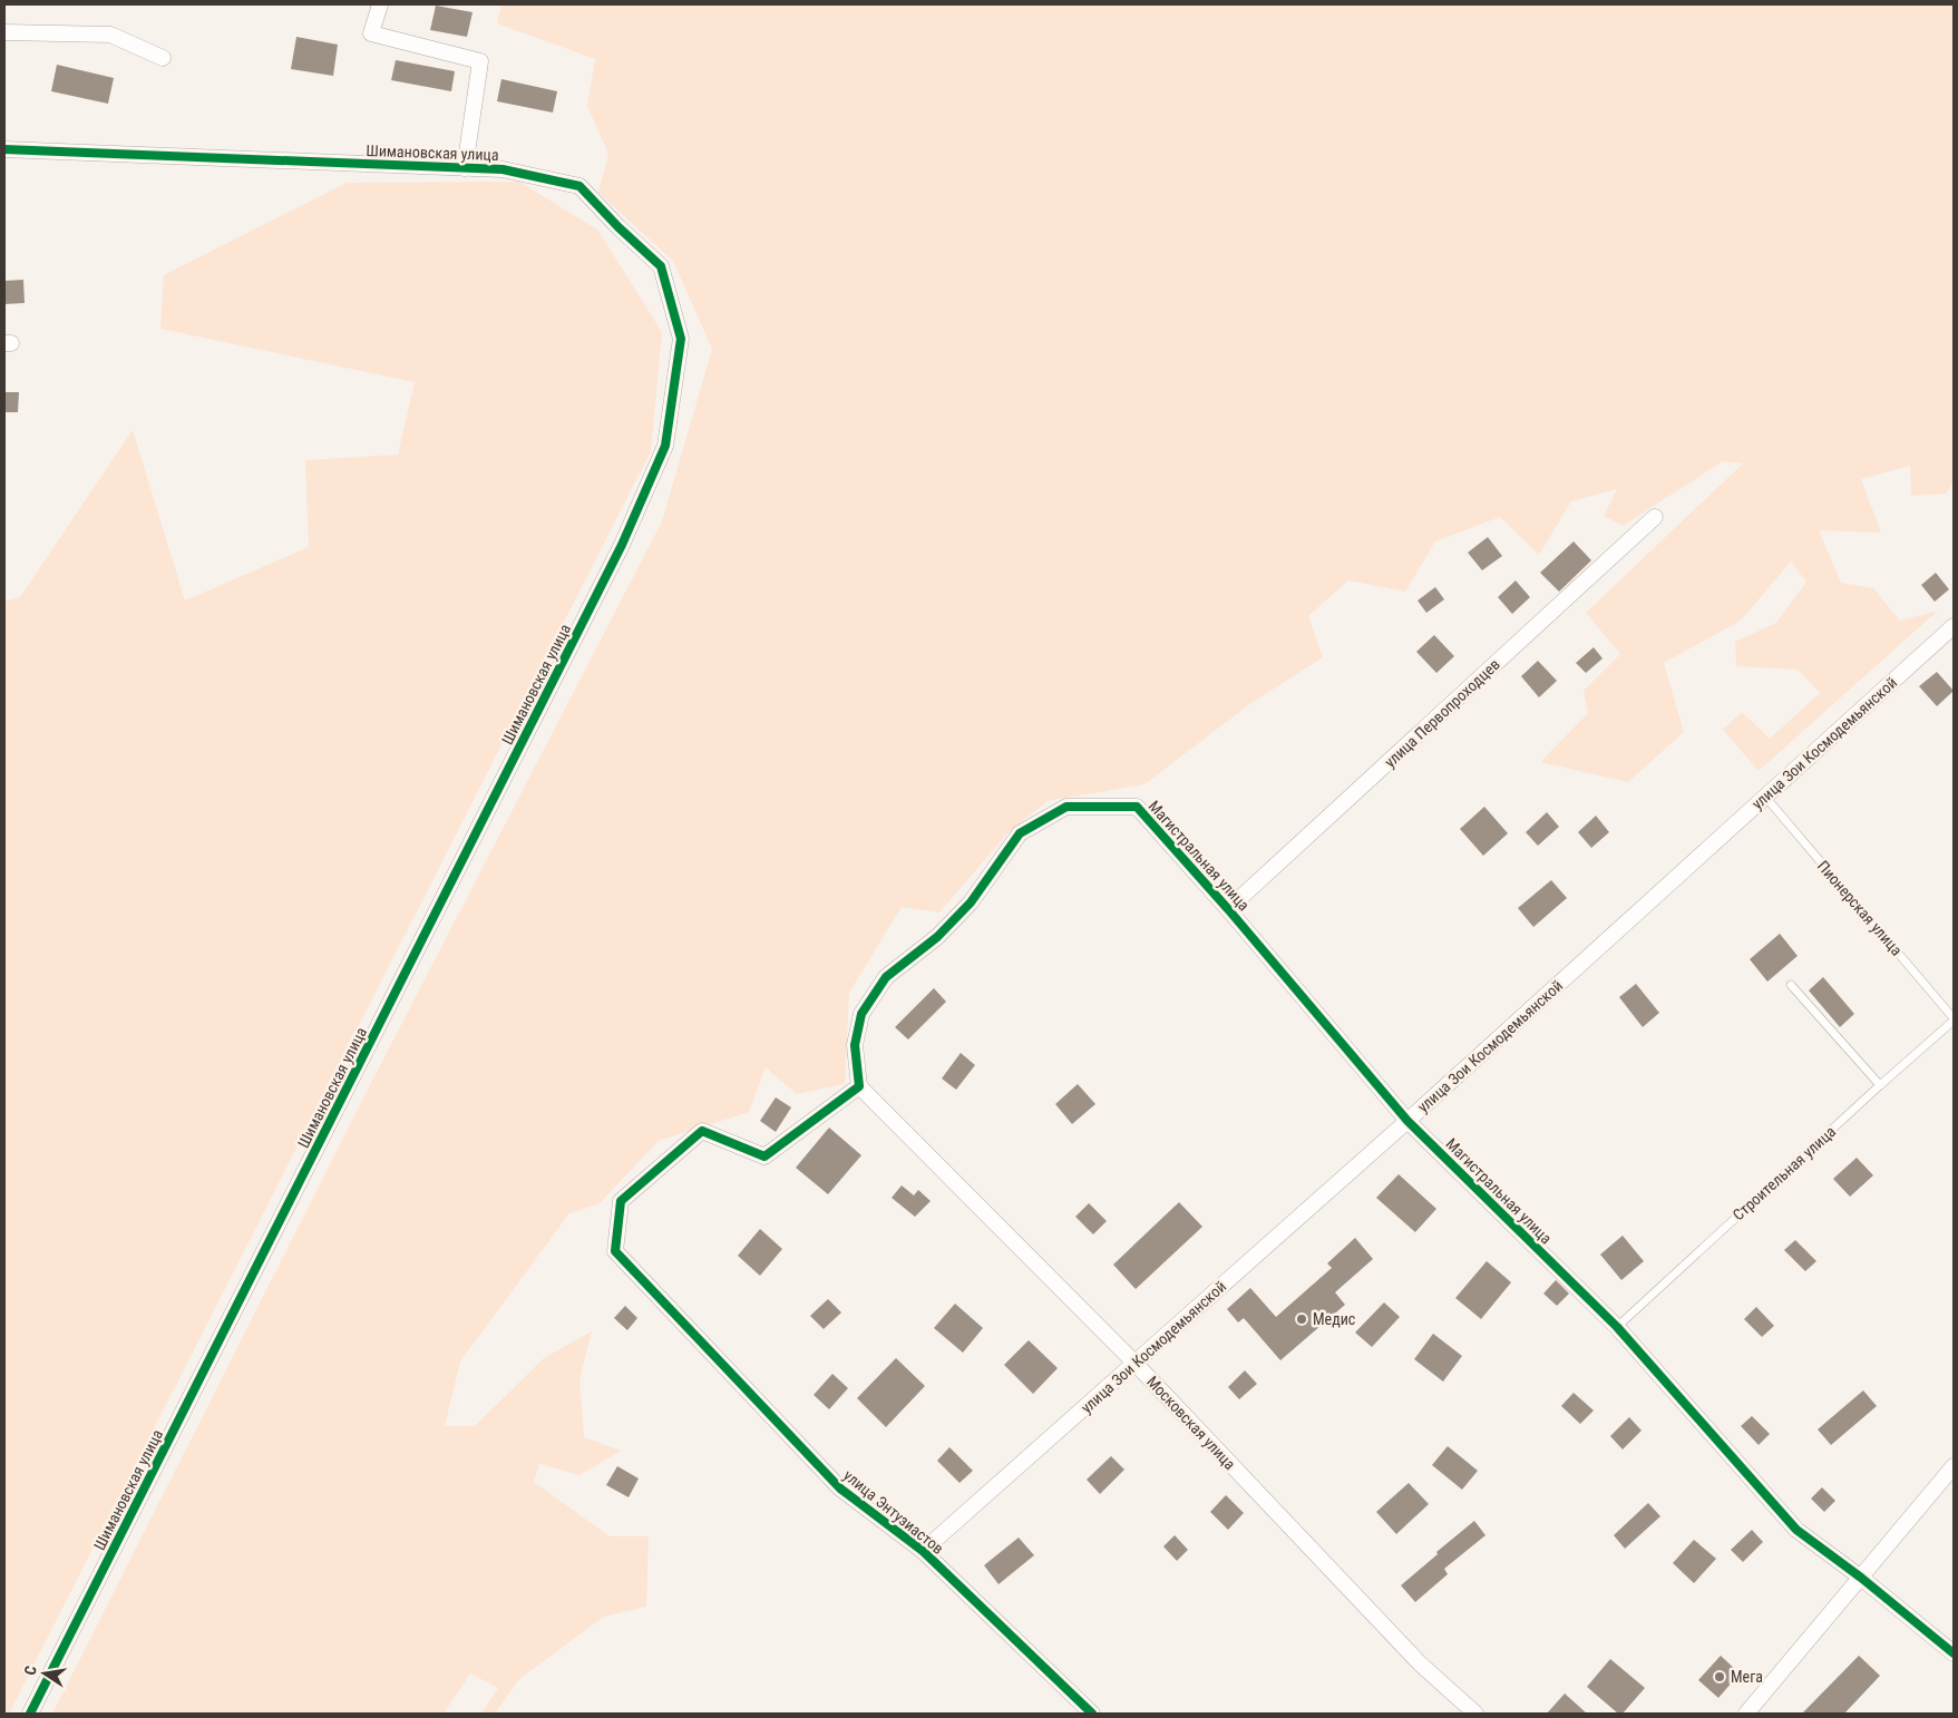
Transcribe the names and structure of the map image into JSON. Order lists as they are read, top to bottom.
{
  "streets": {
    "street": [
      "Шимановская улица",
      "улица Первопроходцев",
      "улица Зои Космодемьянской",
      "Магистральная улица",
      "Московская улица",
      "улица Энтузиастов"
    ],
    "lane": ["Пионерская улица", "Строительная улица"]
  },
  "crossings": [
    ["улица Первопроходцев", "Магистральная улица"],
    ["улица Зои Космодемьянской", "Магистральная улица"],
    ["улица Зои Космодемьянской", "Пионерская улица"],
    ["улица Зои Космодемьянской", "Московская улица"],
    ["улица Зои Космодемьянской", "улица Энтузиастов"],
    ["Магистральная улица", "Строительная улица"],
    ["Магистральная улица", "Московская улица"],
    ["Магистральная улица", "улица Энтузиастов"],
    ["Пионерская улица", "Строительная улица"],
    ["Московская улица", "улица Энтузиастов"]
  ],
  "places": ["Медис", "Мега"],
  "north": "left"
}
